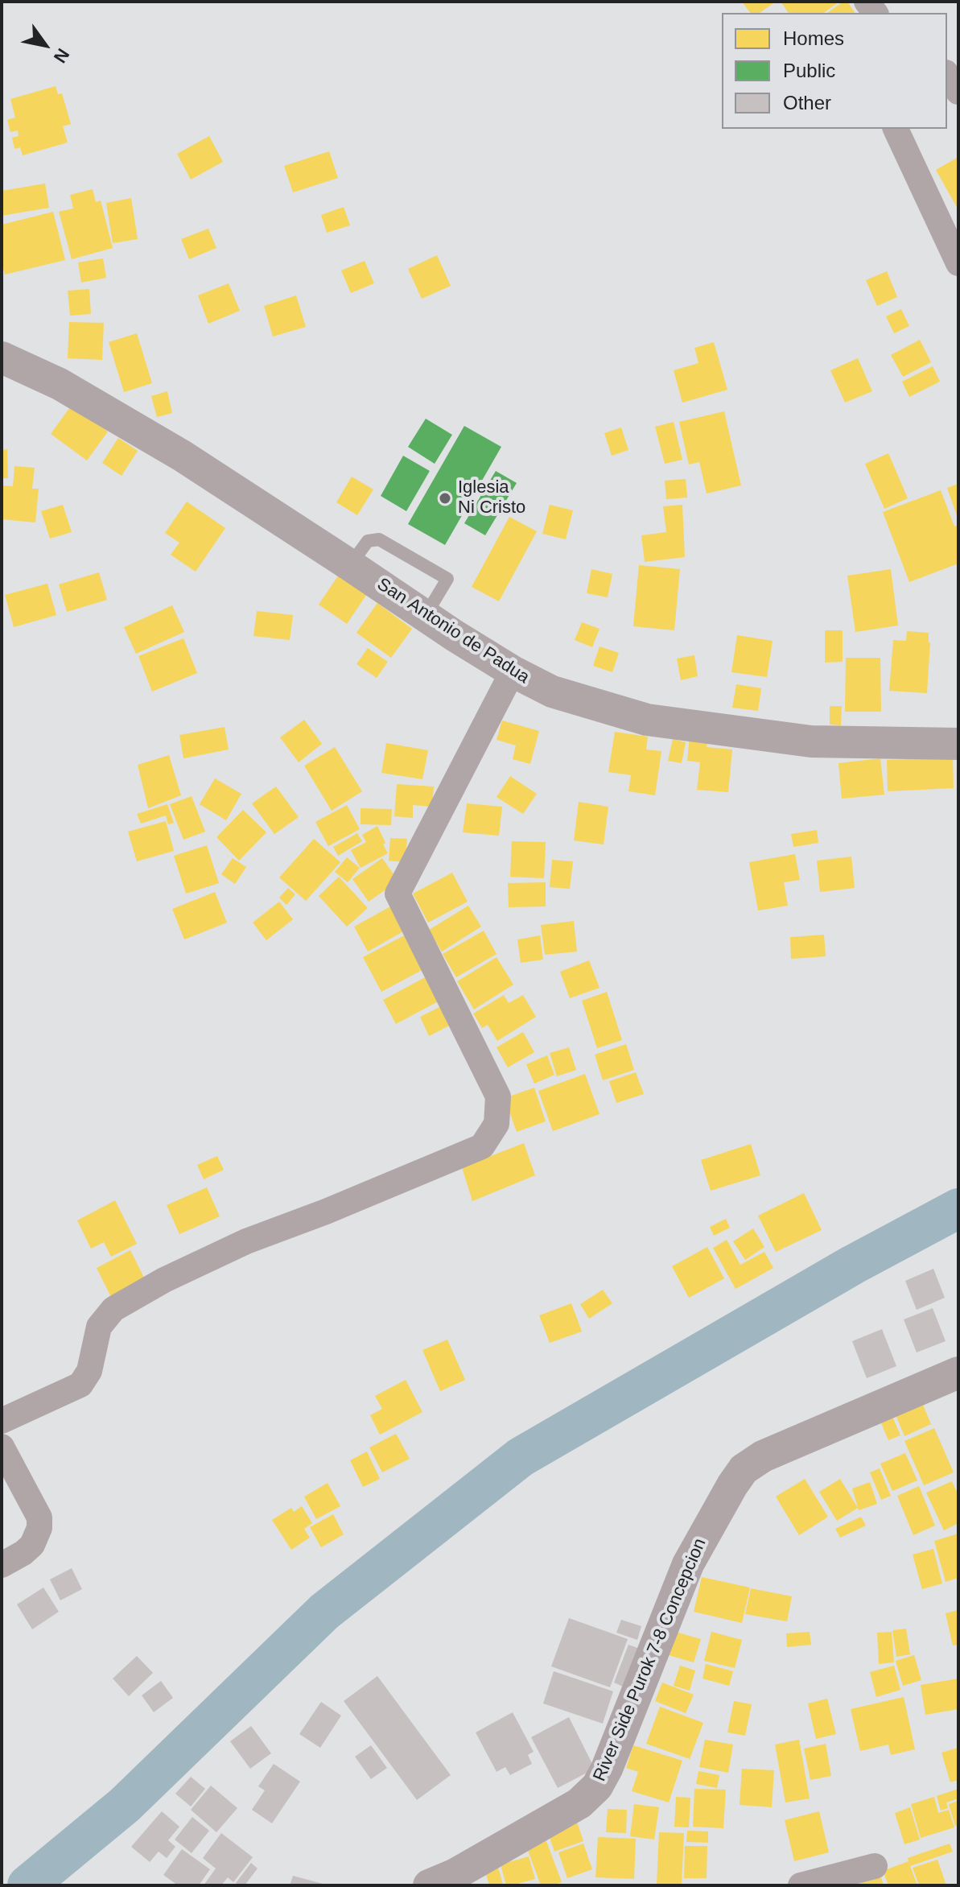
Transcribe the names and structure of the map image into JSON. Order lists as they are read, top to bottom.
{
  "streets": {
    "street": ["San Antonio de Padua", "River Side Purok 7-8 Concepcion"]
  },
  "places": ["Iglesia Ni Cristo"],
  "legend": ["Homes", "Public", "Other"],
  "north": "bottom right"
}
